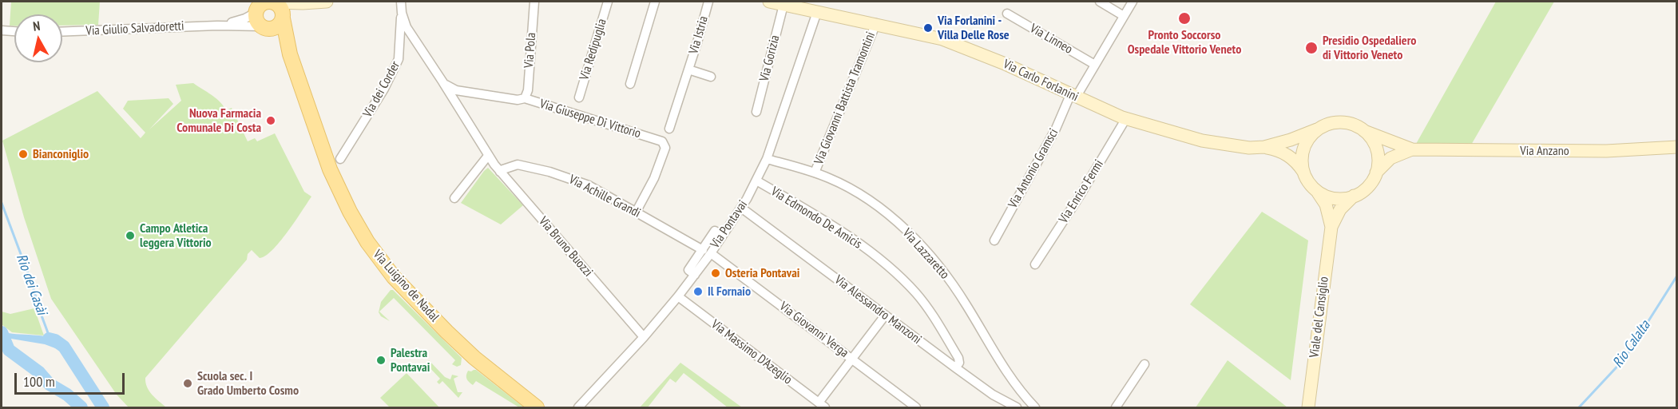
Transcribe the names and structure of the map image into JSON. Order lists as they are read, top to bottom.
{
  "streets": {
    "main road": [
      "Via Carlo Forlanini",
      "Via Anzano",
      "Via Luigino de Nadal",
      "Viale del Cansiglio"
    ],
    "street": [
      "Via Giulio Salvadoretti",
      "Via Istria",
      "Via Linneo",
      "Via Redipuglia",
      "Via Pola",
      "Via Gorizia",
      "Via dei Corder",
      "Via Giovanni Battista Tramontini",
      "Via Giuseppe Di Vittorio",
      "Via Antonio Gramsci",
      "Via Enrico Fermi",
      "Via Achille Grandi",
      "Via Edmondo De Amicis",
      "Via Pontavai",
      "Via Bruno Buozzi",
      "Via Lazzaretto",
      "Via Alessandro Manzoni",
      "Via Giovanni Verga",
      "Via Massimo D'Azeglio"
    ]
  },
  "crossings": [
    ["Via Giulio Salvadoretti", "Via Luigino de Nadal"],
    ["Via Linneo", "Via Antonio Gramsci"],
    ["Via Pola", "Via Giuseppe Di Vittorio"],
    ["Via Gorizia", "Via Carlo Forlanini"],
    ["Via Carlo Forlanini", "Via Giovanni Battista Tramontini"],
    ["Via Carlo Forlanini", "Via Anzano"],
    ["Via Carlo Forlanini", "Via Antonio Gramsci"],
    ["Via Carlo Forlanini", "Via Enrico Fermi"],
    ["Via Carlo Forlanini", "Via Pontavai"],
    ["Via Carlo Forlanini", "Viale del Cansiglio"],
    ["Via dei Corder", "Via Bruno Buozzi"],
    ["Via Giovanni Battista Tramontini", "Via Lazzaretto"],
    ["Via Giuseppe Di Vittorio", "Via Achille Grandi"],
    ["Via Giuseppe Di Vittorio", "Via Bruno Buozzi"],
    ["Via Anzano", "Viale del Cansiglio"],
    ["Via Achille Grandi", "Via Pontavai"],
    ["Via Achille Grandi", "Via Bruno Buozzi"],
    ["Via Achille Grandi", "Via Giovanni Verga"],
    ["Via Edmondo De Amicis", "Via Pontavai"],
    ["Via Edmondo De Amicis", "Via Alessandro Manzoni"],
    ["Via Pontavai", "Via Bruno Buozzi"],
    ["Via Pontavai", "Via Lazzaretto"],
    ["Via Pontavai", "Via Alessandro Manzoni"],
    ["Via Pontavai", "Via Giovanni Verga"],
    ["Via Pontavai", "Via Massimo D'Azeglio"]
  ],
  "water": ["Rio dei Casài", "Rio Calalta"],
  "places": [
    "Pronto Soccorso Ospedale Vittorio Veneto",
    "Via Forlanini - Villa Delle Rose",
    "Presidio Ospedaliero di Vittorio Veneto",
    "Nuova Farmacia Comunale Di Costa",
    "Bianconiglio",
    "Campo Atletica leggera Vittorio",
    "Osteria Pontavai",
    "Il Fornaio",
    "Palestra Pontavai",
    "Scuola sec. I Grado Umberto Cosmo"
  ],
  "scale_bar": "100 m",
  "north": "top"
}
